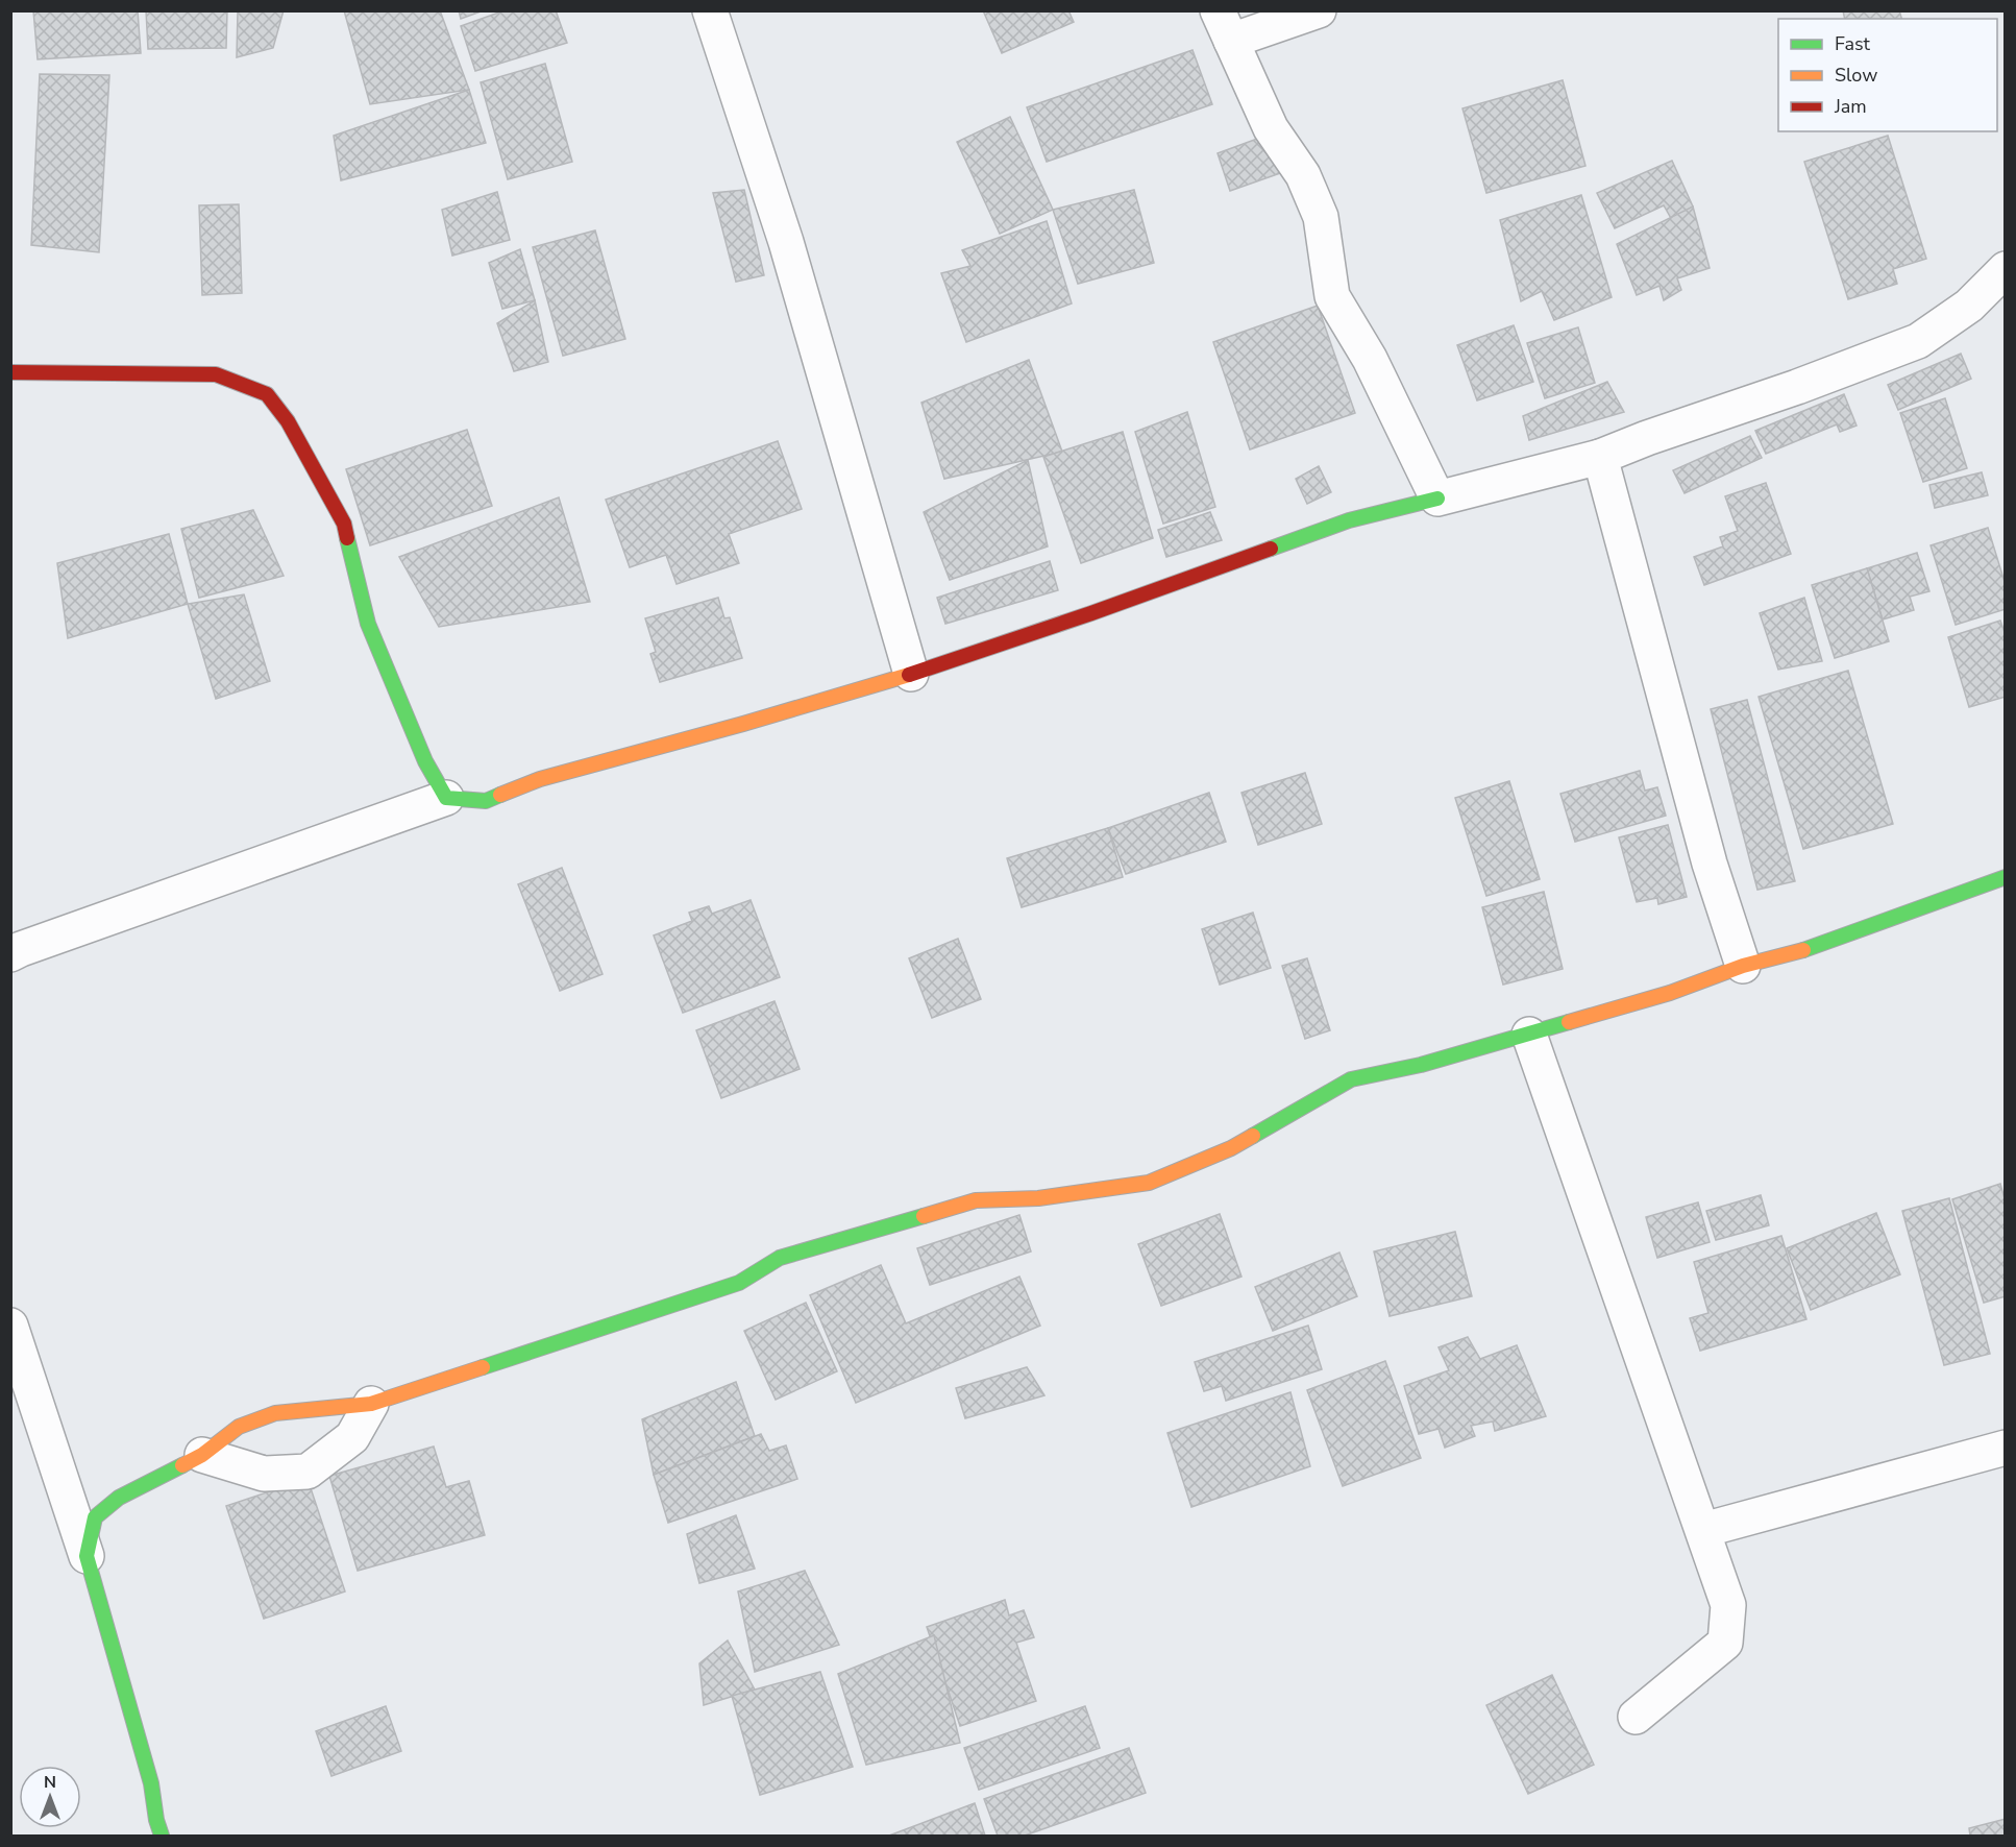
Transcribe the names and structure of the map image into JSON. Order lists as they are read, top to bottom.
{
  "legend": ["Fast", "Slow", "Jam"],
  "north": "top"
}
